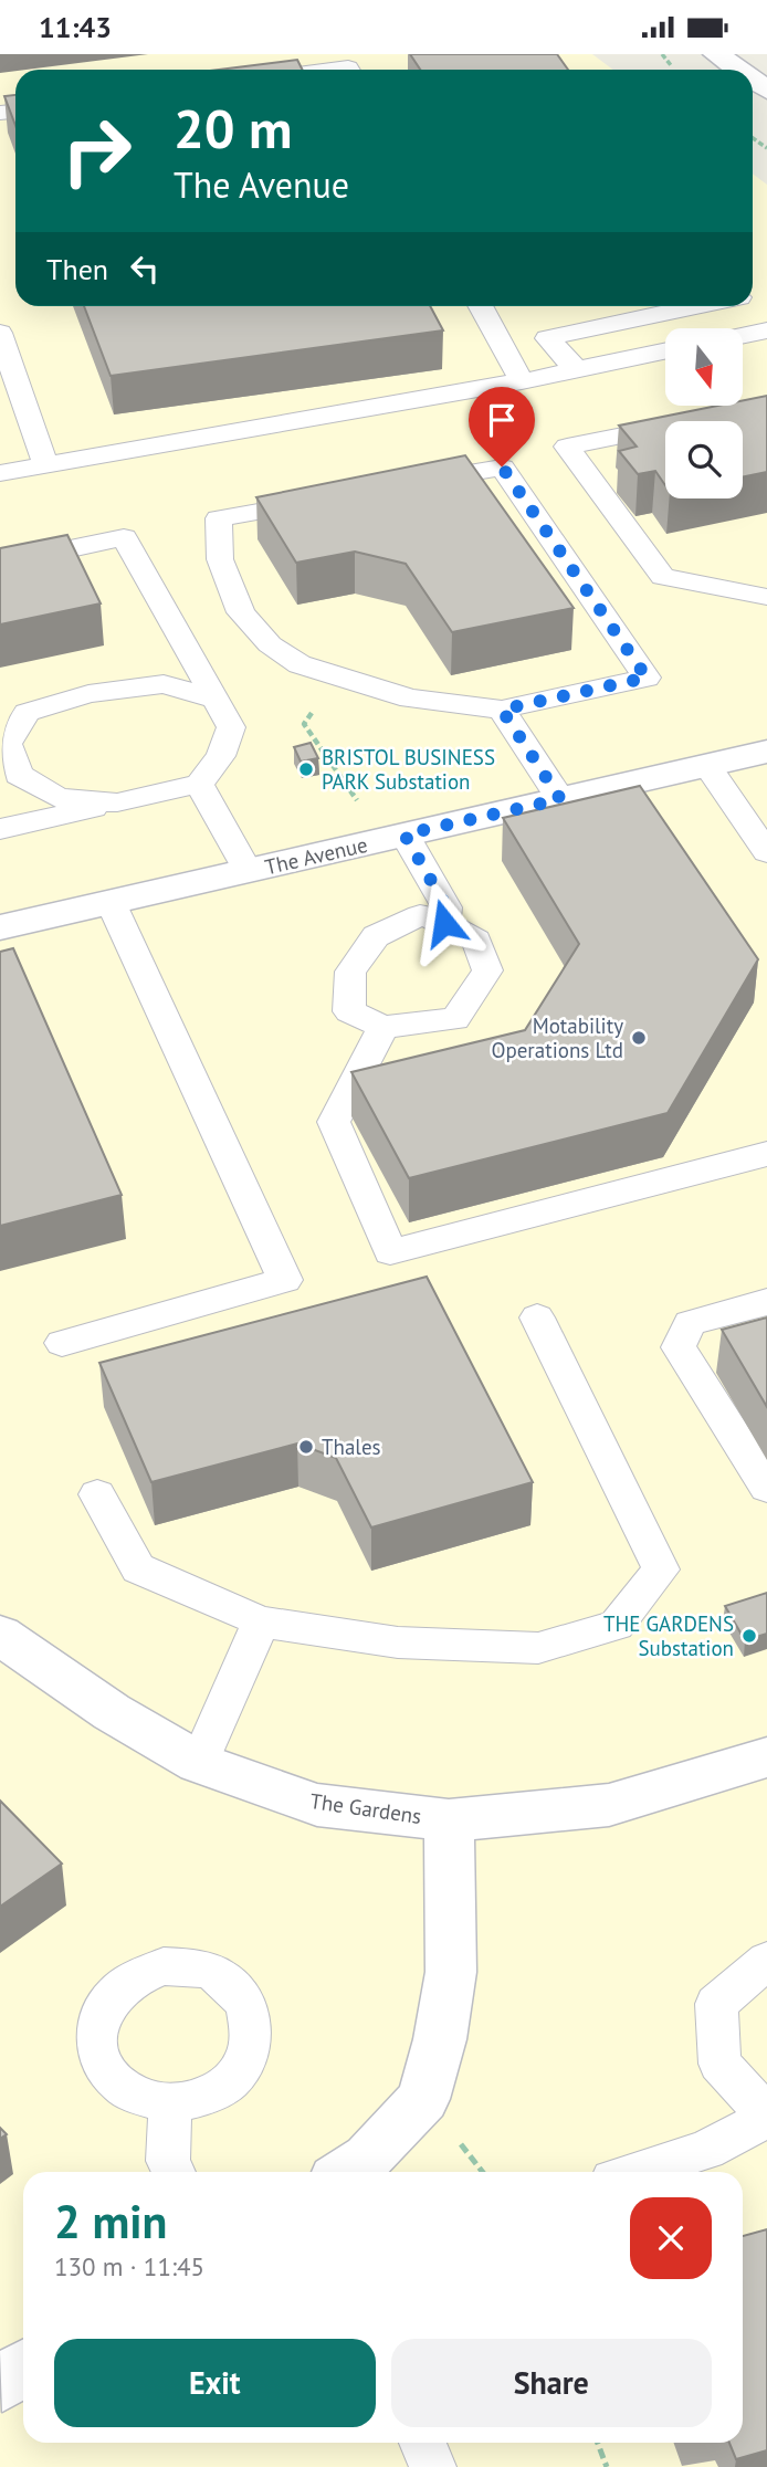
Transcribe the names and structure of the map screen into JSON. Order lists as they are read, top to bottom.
{
  "streets": {
    "street": ["The Avenue", "The Gardens"]
  },
  "places": [
    "BRISTOL BUSINESS PARK Substation",
    "Motability Operations Ltd",
    "Thales",
    "THE GARDENS Substation"
  ],
  "north": "bottom",
  "page": {
    "status": "11:43",
    "turn": ["20 m", "The Avenue"],
    "then": "Then",
    "heading": ["2 min", "130 m · 11:45"],
    "buttons": ["Exit", "Share"]
  }
}
